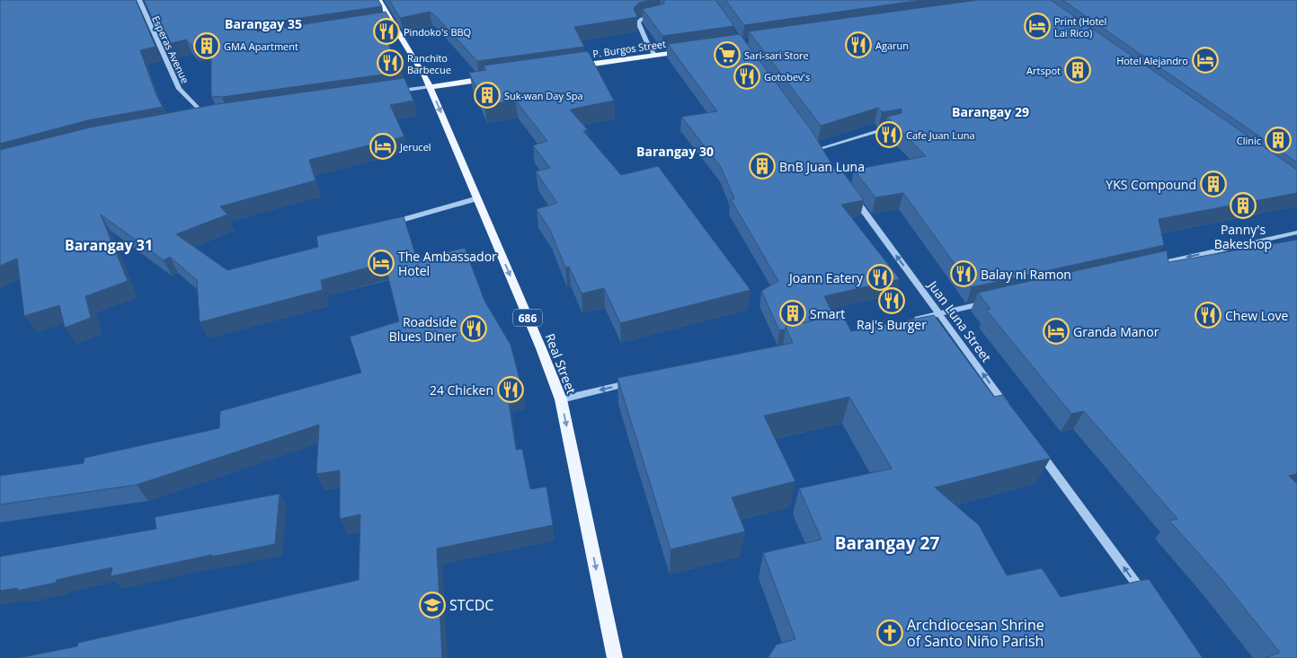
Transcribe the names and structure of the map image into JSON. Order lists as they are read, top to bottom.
{
  "streets": {
    "main road": ["P. Burgos Street", "686", "Real Street"],
    "street": ["Esperas Avenue", "Juan Luna Street"]
  },
  "one_way": ["Juan Luna Street", "Real Street"],
  "districts": [
    "Barangay 35",
    "Barangay 29",
    "Barangay 30",
    "Barangay 31",
    "Barangay 27"
  ],
  "places": {
    "hotel": [
      "Print (Hotel Lai Rico)",
      "Hotel Alejandro",
      "Jerucel",
      "The Ambassador Hotel",
      "Granda Manor"
    ],
    "restaurant": [
      "Pindoko's BBQ",
      "Agarun",
      "Ranchito Barbecue",
      "Gotobev's",
      "Cafe Juan Luna",
      "Balay ni Ramon",
      "Joann Eatery",
      "Raj's Burger",
      "Chew Love",
      "Roadside Blues Diner",
      "24 Chicken"
    ],
    "building": [
      "GMA Apartment",
      "Artspot",
      "Suk-wan Day Spa",
      "Clinic",
      "BnB Juan Luna",
      "YKS Compound",
      "Panny's Bakeshop",
      "Smart"
    ],
    "supermarket": ["Sari-sari Store"],
    "school or university": ["STCDC"],
    "church": ["Archdiocesan Shrine of Santo Niño Parish"]
  }
}
